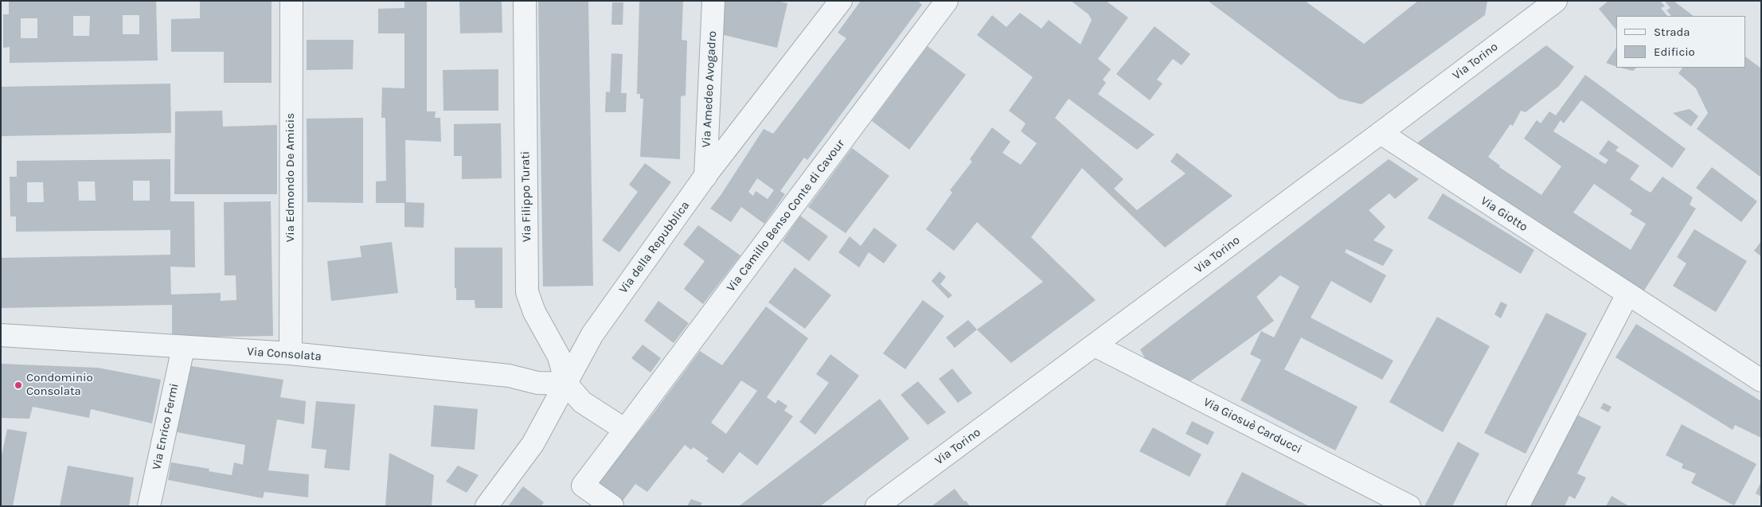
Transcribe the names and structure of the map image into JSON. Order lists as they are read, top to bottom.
{
  "streets": {
    "street": [
      "Via Torino",
      "Via Amedeo Avogadro",
      "Via Edmondo De Amicis",
      "Via Filippo Turati",
      "Via Giotto",
      "Via Camillo Benso Conte di Cavour",
      "Via della Repubblica",
      "Via Consolata",
      "Via Giosuè Carducci",
      "Via Enrico Fermi"
    ]
  },
  "crossings": [
    ["Via Torino", "Via Giotto"],
    ["Via Torino", "Via Giosuè Carducci"],
    ["Via Amedeo Avogadro", "Via della Repubblica"],
    ["Via Edmondo De Amicis", "Via Consolata"],
    ["Via Filippo Turati", "Via della Repubblica"],
    ["Via Filippo Turati", "Via Consolata"],
    ["Via della Repubblica", "Via Consolata"],
    ["Via Consolata", "Via Enrico Fermi"]
  ],
  "places": ["Condominio Consolata"],
  "legend": ["Strada", "Edificio"]
}
